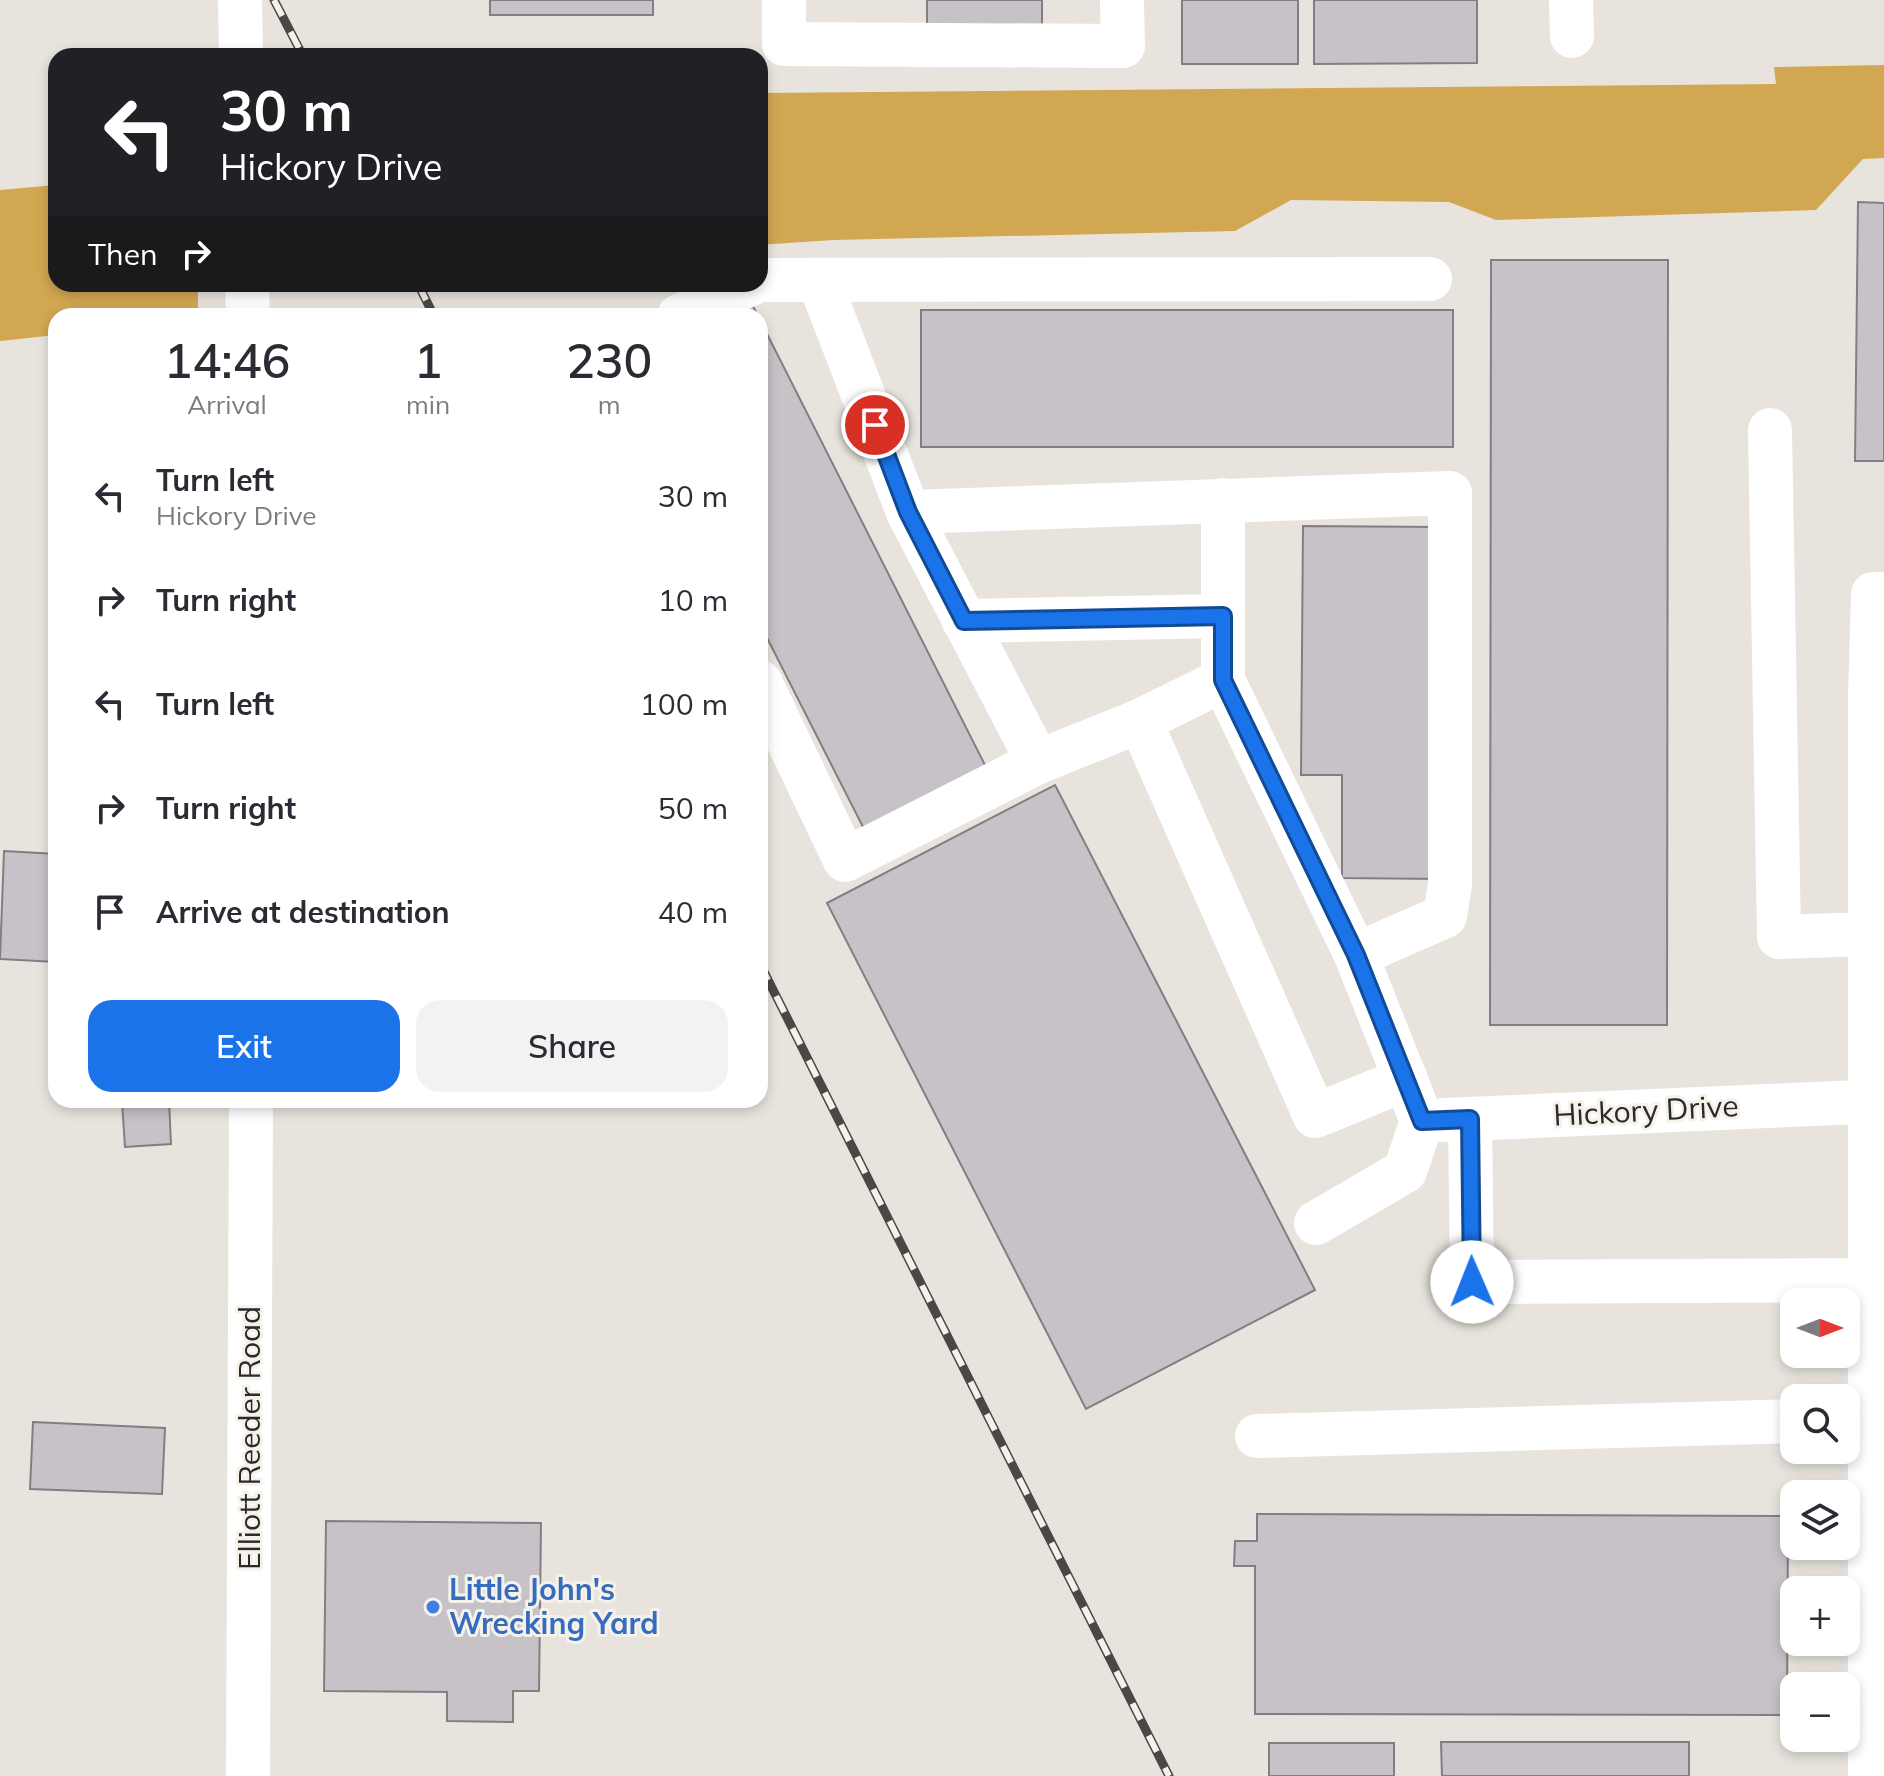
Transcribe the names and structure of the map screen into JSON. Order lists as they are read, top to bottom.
{
  "streets": {
    "street": ["Hickory Drive", "Elliott Reeder Road"]
  },
  "places": ["Little John's Wrecking Yard"],
  "north": "right",
  "page": {
    "turn": ["30 m", "Hickory Drive"],
    "then": "Then",
    "eta": [
      "14:46",
      "Arrival",
      "1",
      "min",
      "230",
      "m"
    ],
    "list": [
      {
        "name": "Turn left",
        "note": "Hickory Drive",
        "value": "30 m"
      },
      {
        "name": "Turn right",
        "value": "10 m"
      },
      {
        "name": "Turn left",
        "value": "100 m"
      },
      {
        "name": "Turn right",
        "value": "50 m"
      },
      {
        "name": "Arrive at destination",
        "value": "40 m"
      }
    ],
    "buttons": ["Exit", "Share"],
    "map_buttons": ["+", "−"]
  }
}
